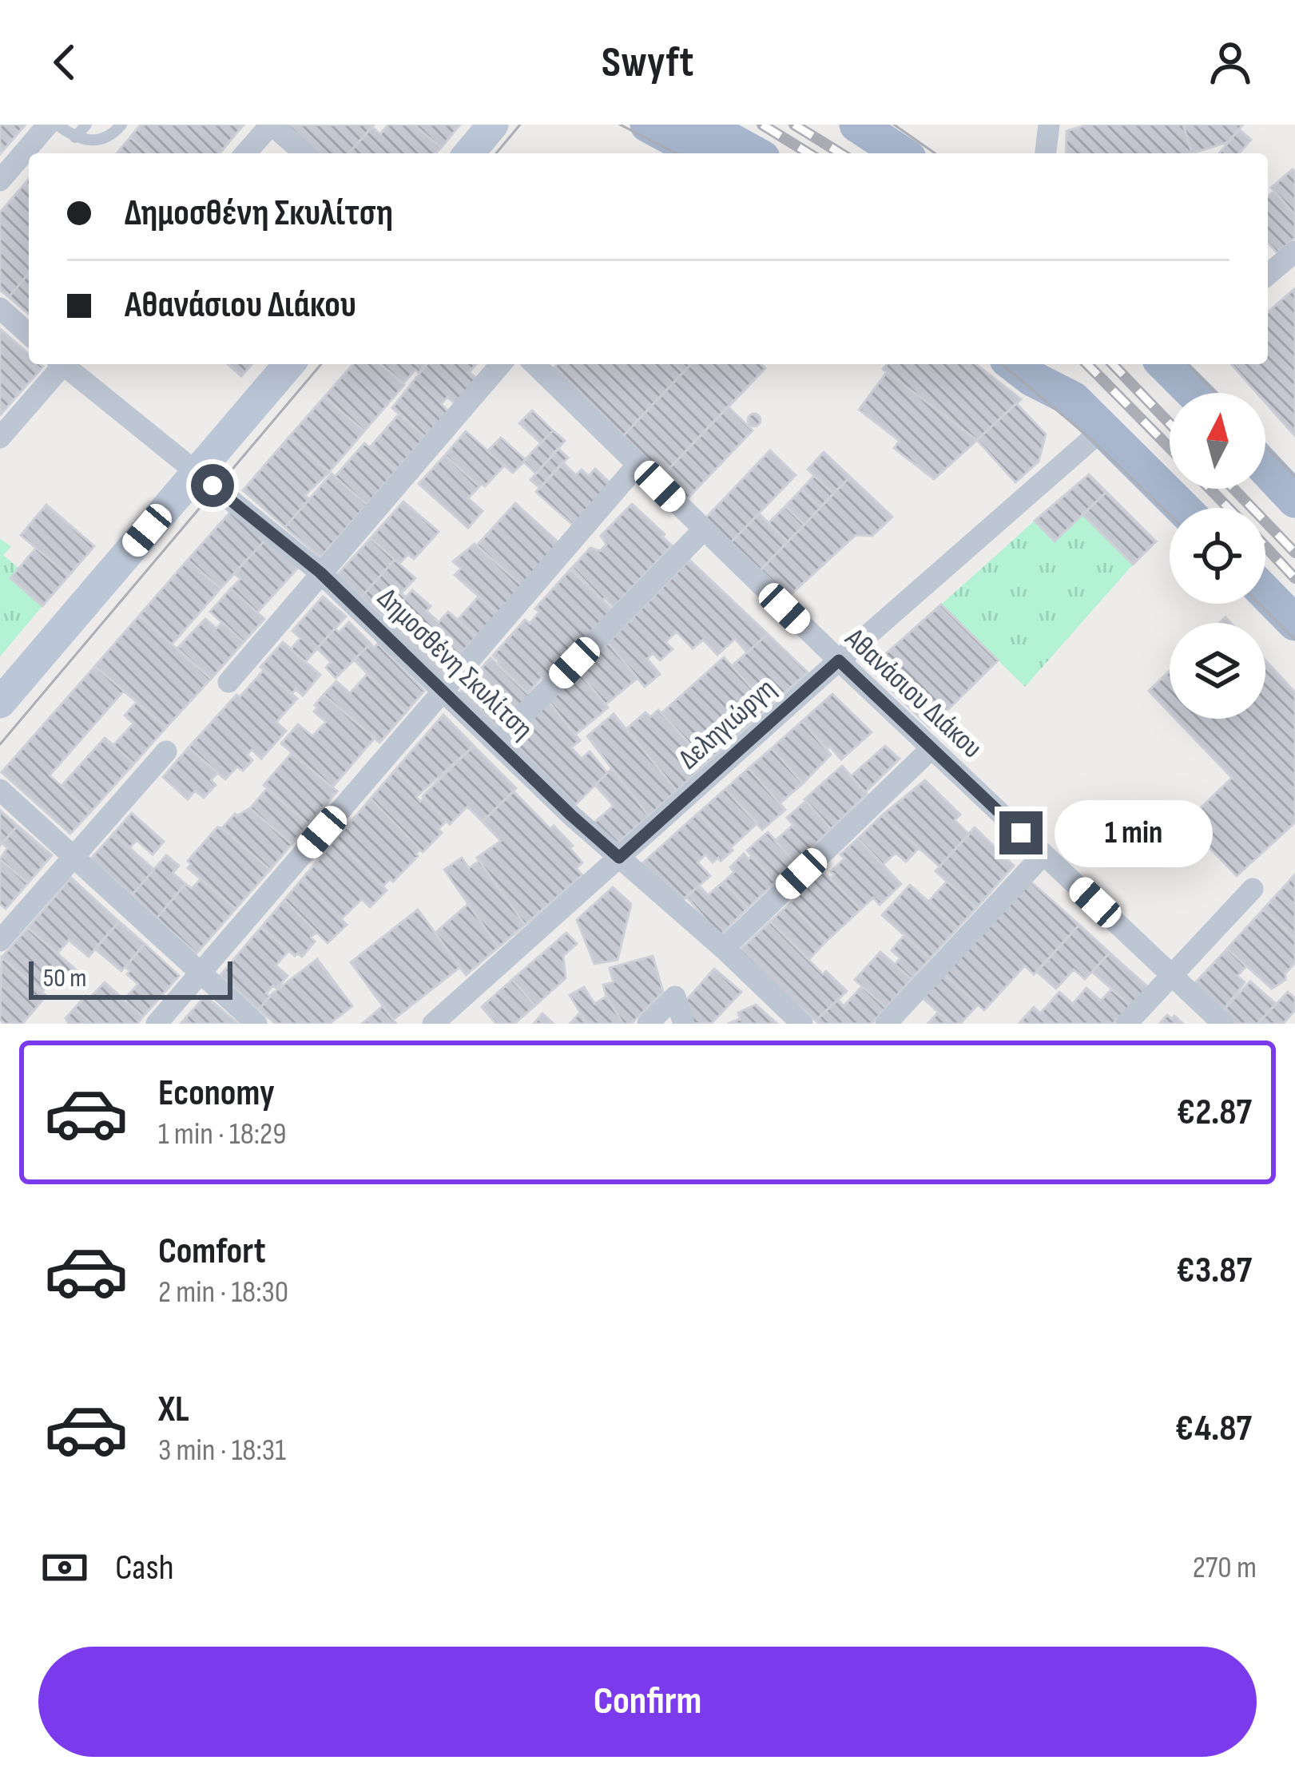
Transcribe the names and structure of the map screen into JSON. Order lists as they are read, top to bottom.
{
  "streets": {
    "street": ["Δημοσθένη Σκυλίτση", "Αθανάσιου Διάκου", "Δεληγιώργη"]
  },
  "crossings": [
    ["Δημοσθένη Σκυλίτση", "Δεληγιώργη"],
    ["Αθανάσιου Διάκου", "Δεληγιώργη"]
  ],
  "scale_bar": "50 m",
  "north": "top",
  "page": {
    "header": "Swyft",
    "banner": ["Δημοσθένη Σκυλίτση", "Αθανάσιου Διάκου"],
    "bubble": "1 min",
    "scale": "50 m",
    "list": [
      {
        "name": "Economy",
        "note": "1 min · 18:29",
        "value": "€2.87"
      },
      {
        "name": "Comfort",
        "note": "2 min · 18:30",
        "value": "€3.87"
      },
      {
        "name": "XL",
        "note": "3 min · 18:31",
        "value": "€4.87"
      }
    ],
    "pay": ["Cash", "270 m"],
    "buttons": "Confirm"
  }
}
